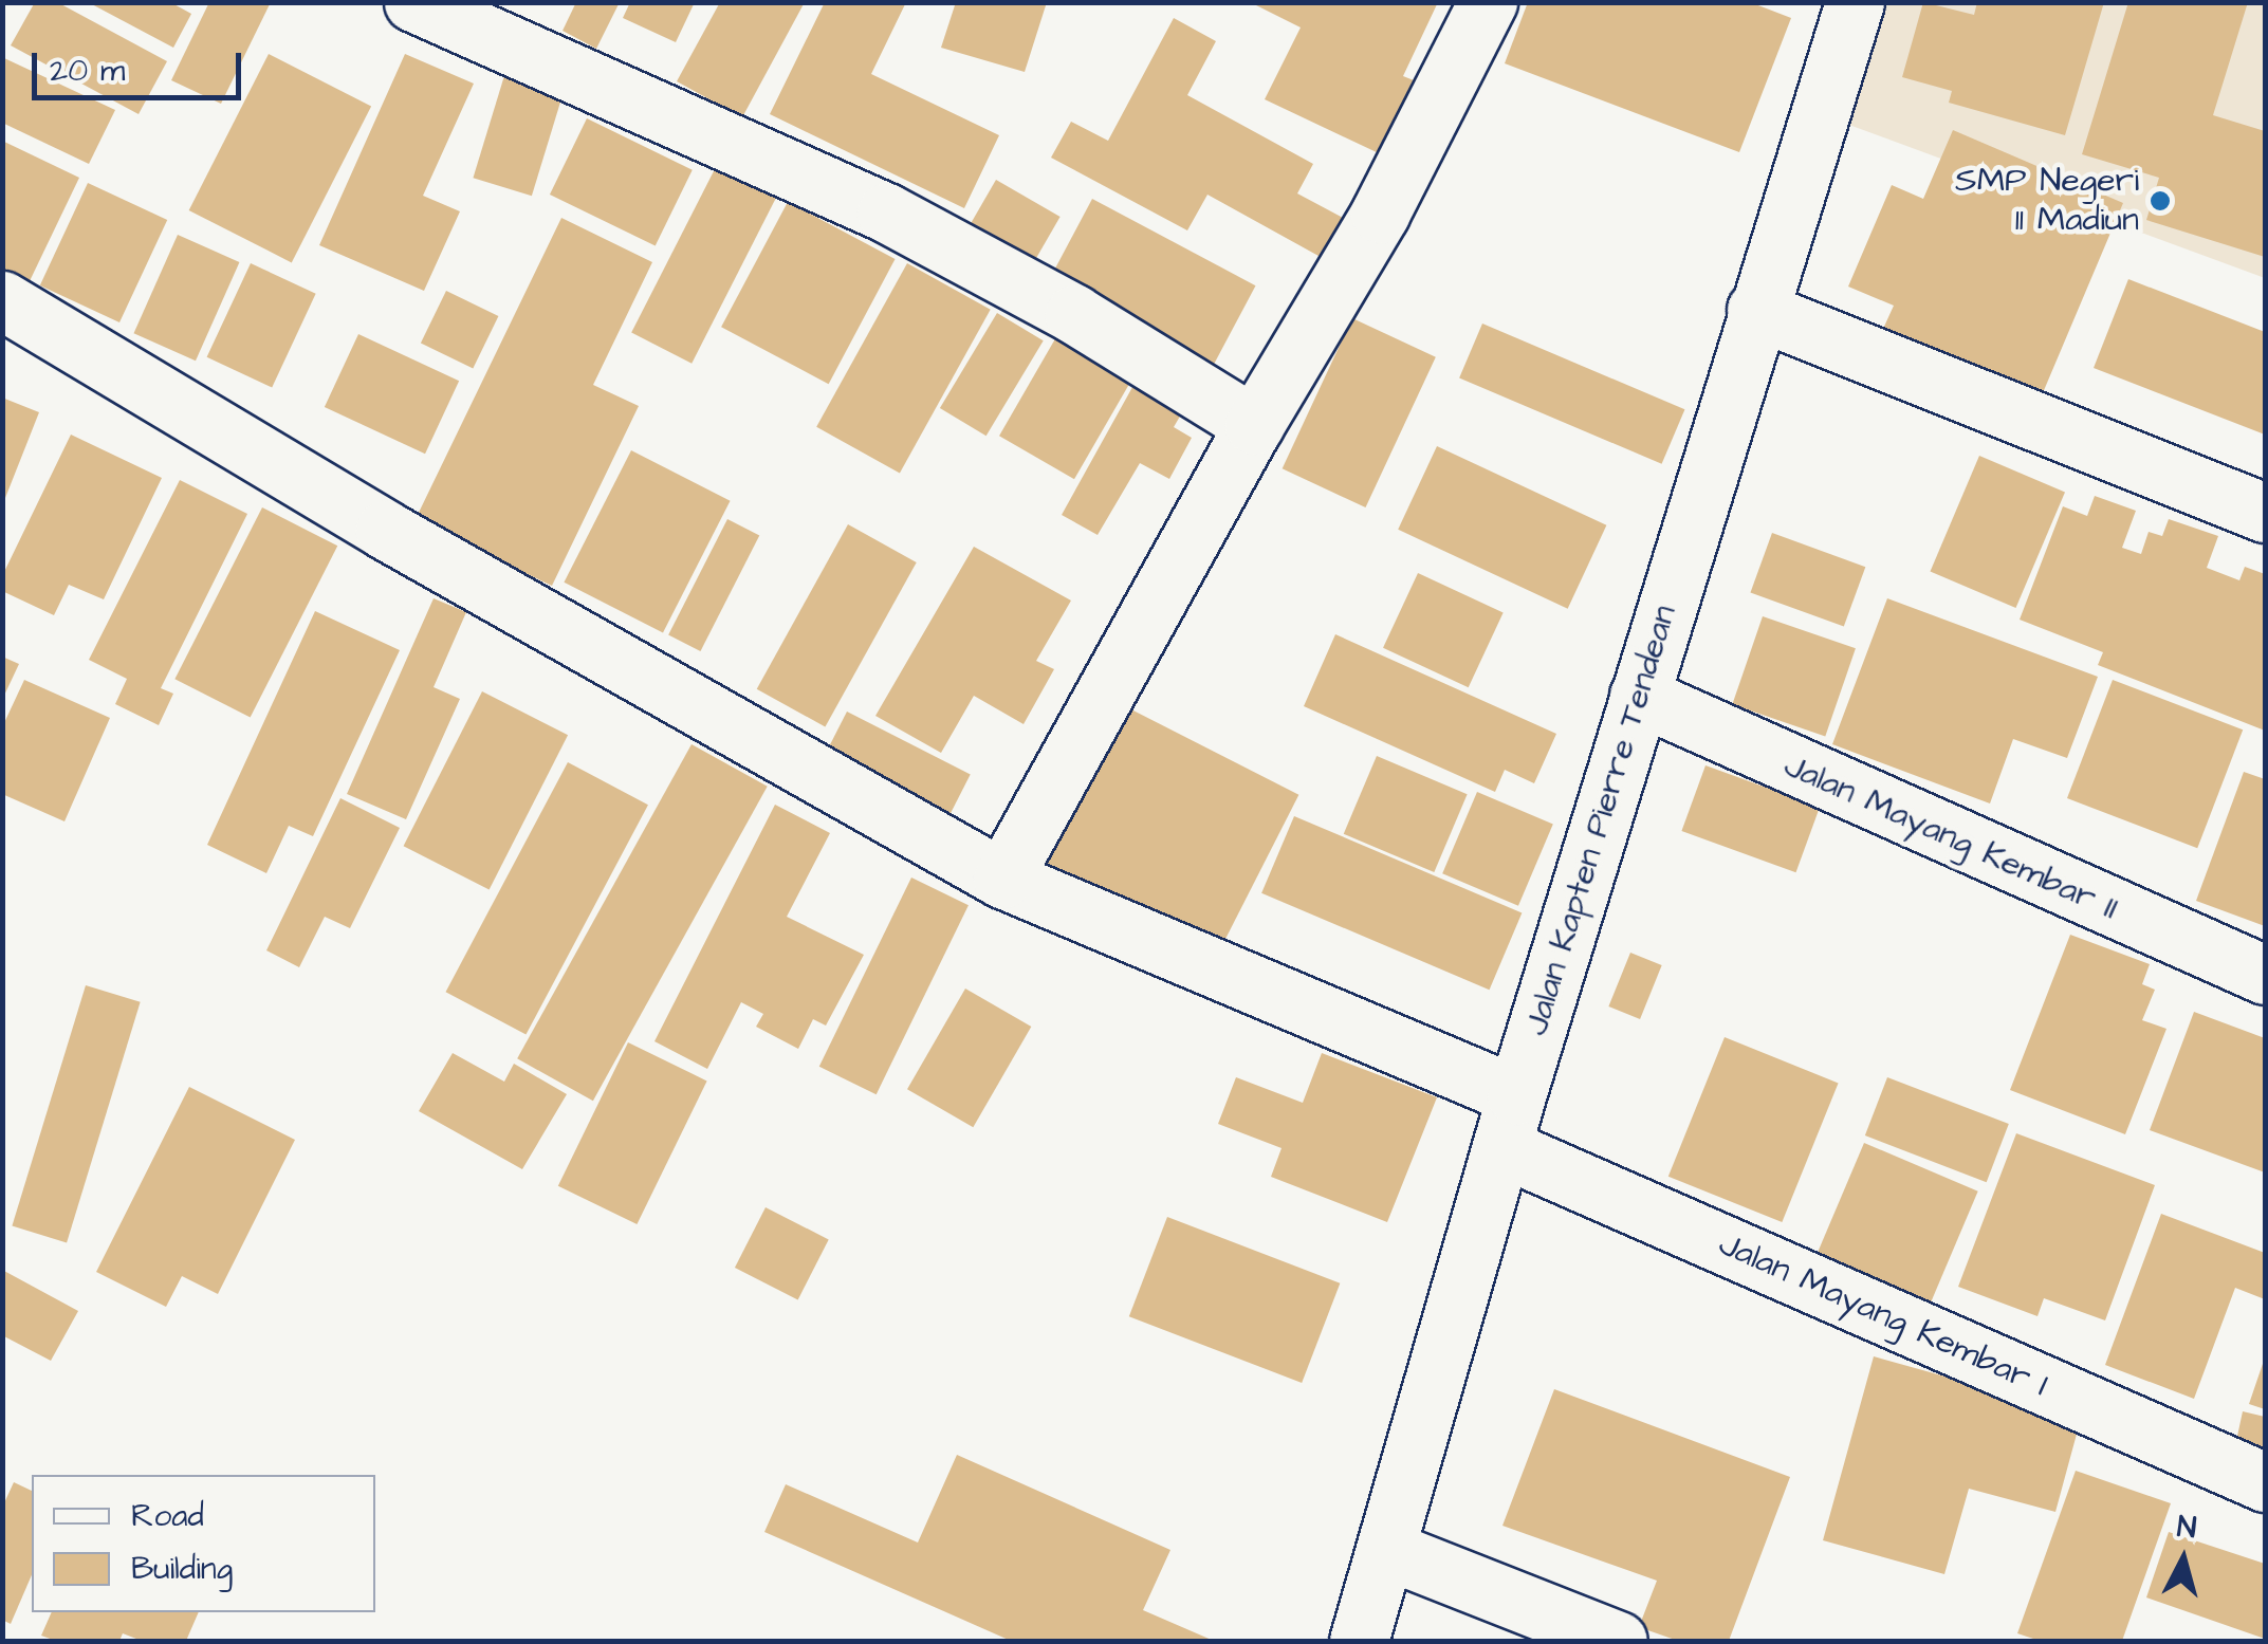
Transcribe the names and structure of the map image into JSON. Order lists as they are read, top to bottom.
{
  "streets": {
    "street": ["Jalan Kapten Pierre Tendean", "Jalan Mayang Kembar II", "Jalan Mayang Kembar I"]
  },
  "crossings": [
    ["Jalan Kapten Pierre Tendean", "Jalan Mayang Kembar II"],
    ["Jalan Kapten Pierre Tendean", "Jalan Mayang Kembar I"]
  ],
  "places": ["SMP Negeri 11 Madiun"],
  "legend": ["Road", "Building"],
  "scale_bar": "20 m",
  "north": "top"
}
